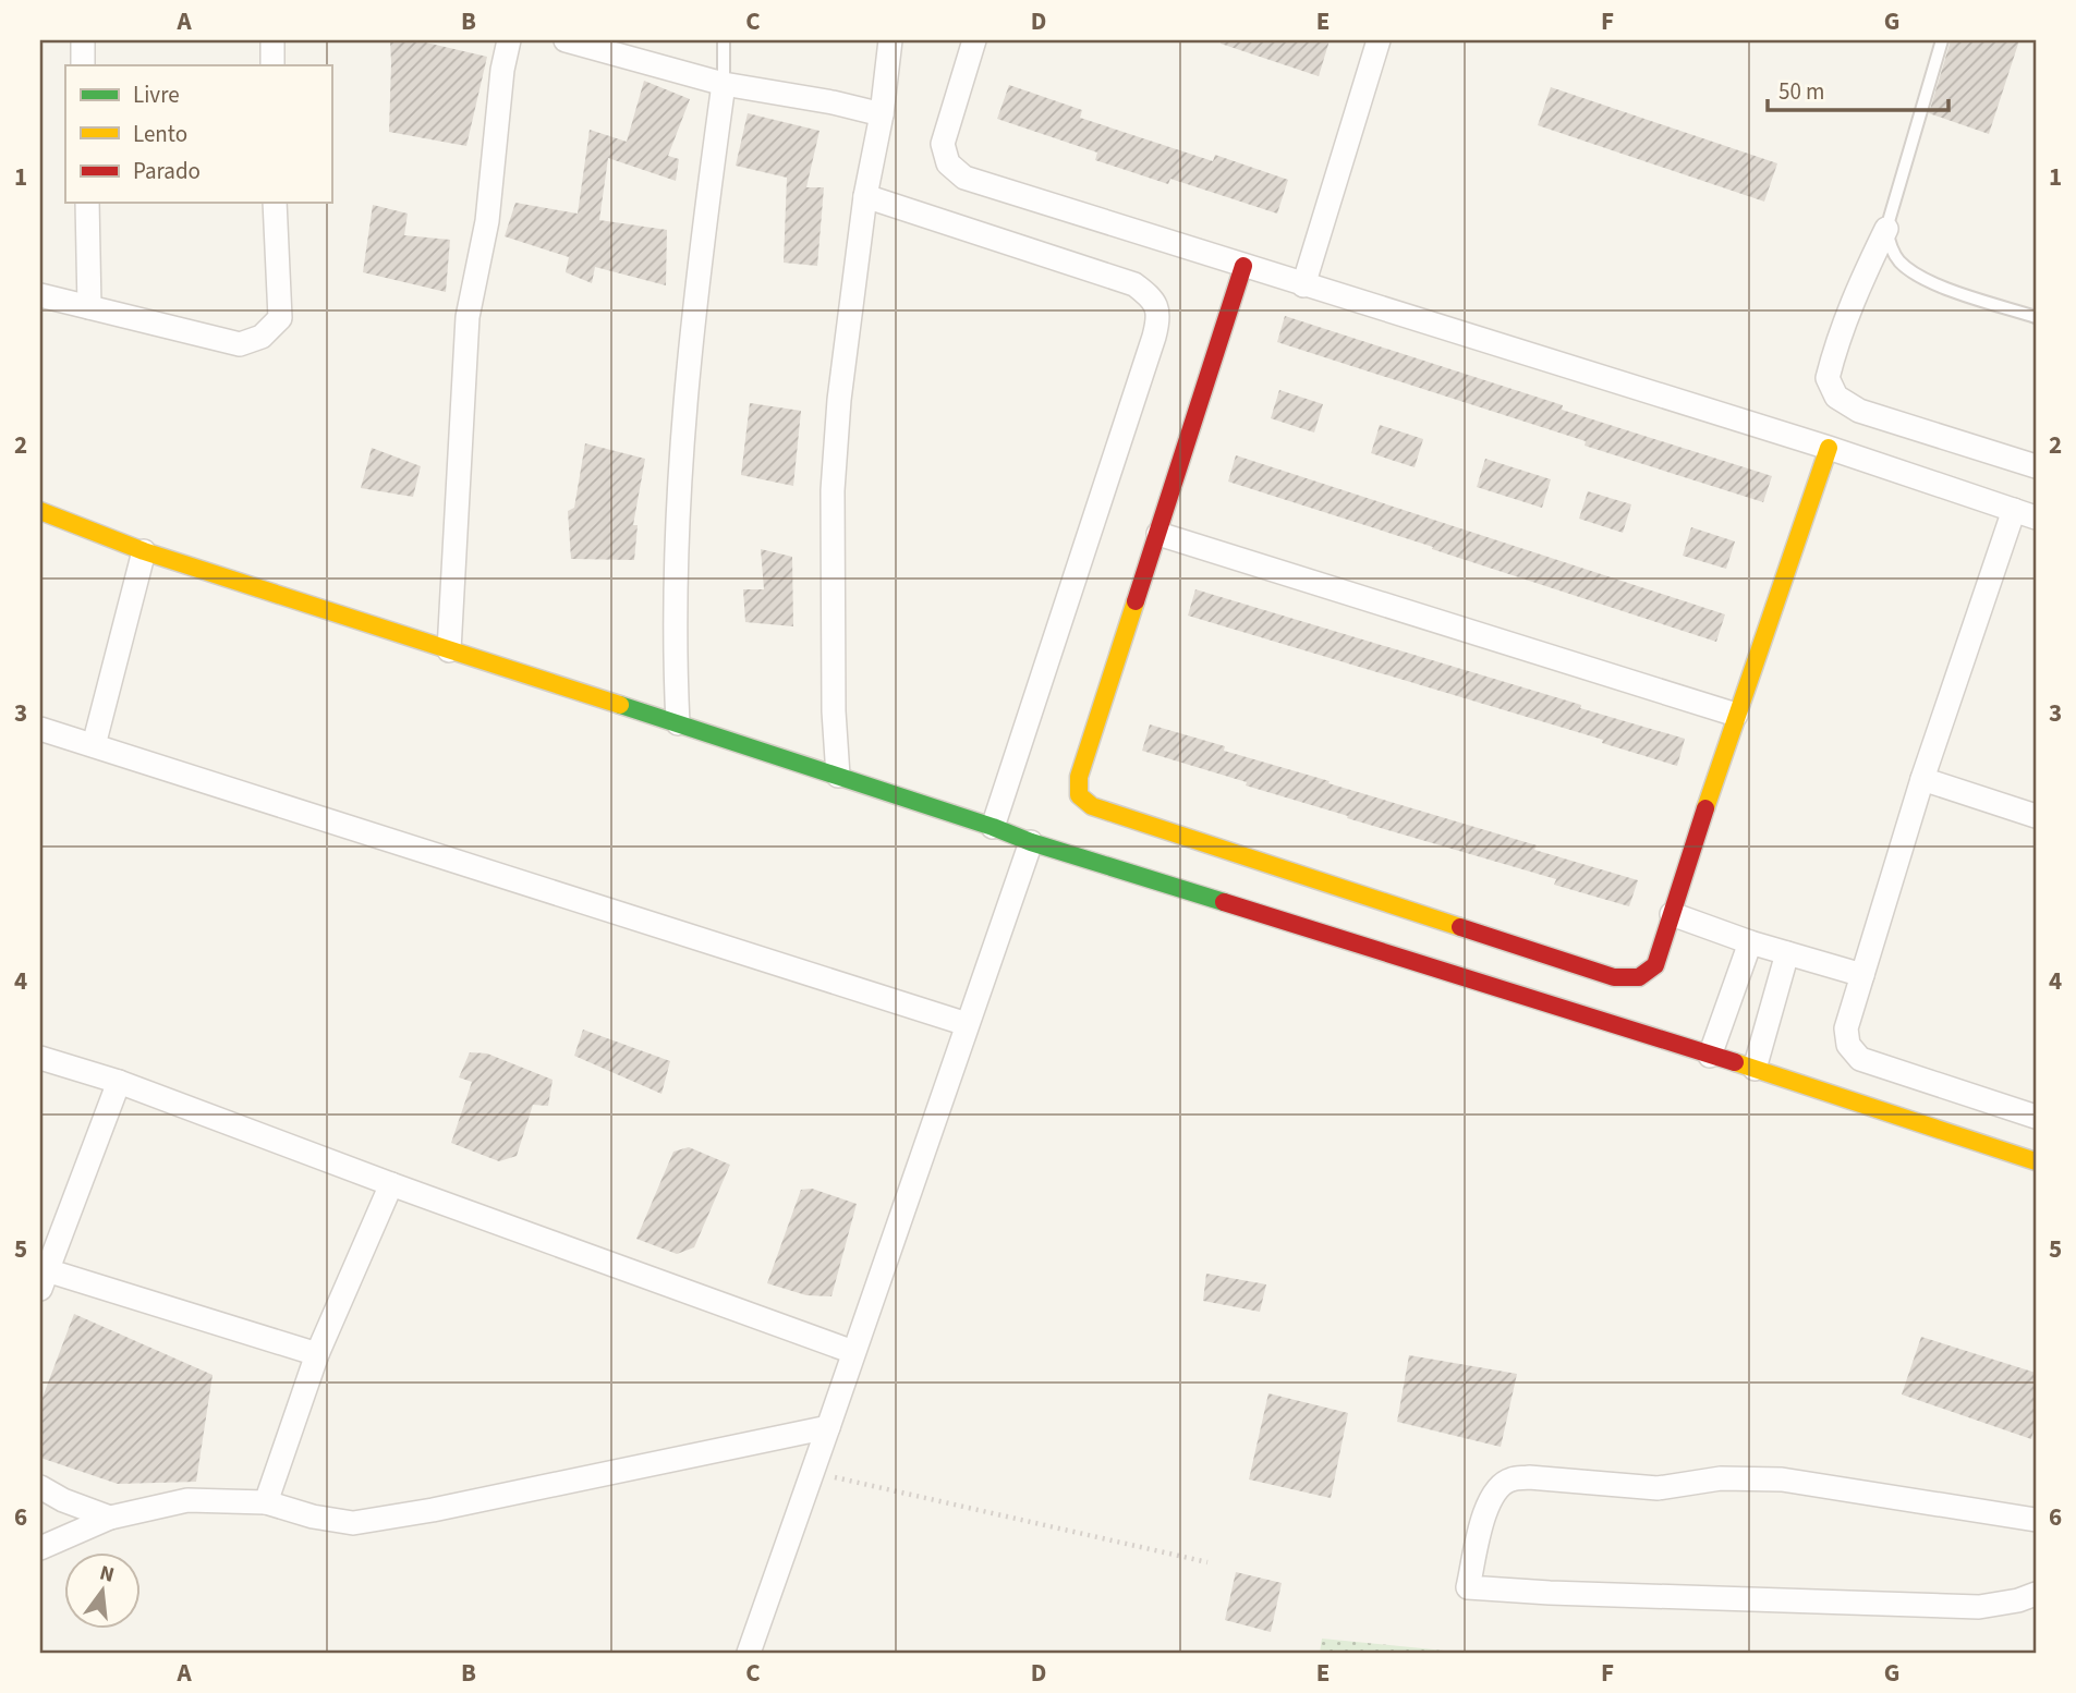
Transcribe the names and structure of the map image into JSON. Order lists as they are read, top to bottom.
{
  "legend": ["Livre", "Lento", "Parado"],
  "scale_bar": "50 m",
  "north": "top",
  "grid": {
    "columns": [
      "A",
      "B",
      "C",
      "D",
      "E",
      "F",
      "G"
    ],
    "rows": [
      "1",
      "2",
      "3",
      "4",
      "5",
      "6"
    ]
  }
}
